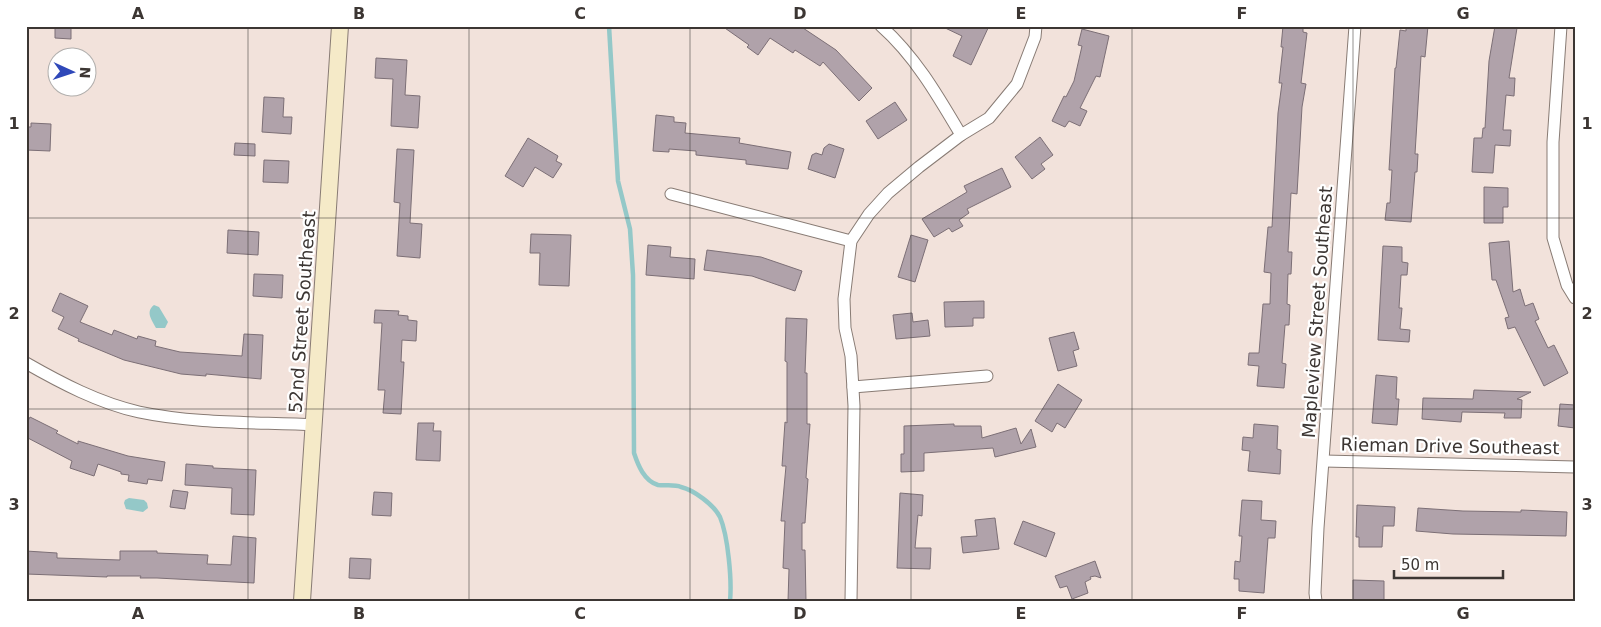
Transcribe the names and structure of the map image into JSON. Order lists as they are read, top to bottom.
{
  "streets": {
    "main road": ["52nd Street Southeast"],
    "street": ["Mapleview Street Southeast", "Rieman Drive Southeast"]
  },
  "crossings": [
    ["Mapleview Street Southeast", "Rieman Drive Southeast"]
  ],
  "scale_bar": "50 m",
  "north": "right",
  "grid": {
    "columns": [
      "A",
      "B",
      "C",
      "D",
      "E",
      "F",
      "G"
    ],
    "rows": ["1", "2", "3"]
  }
}
